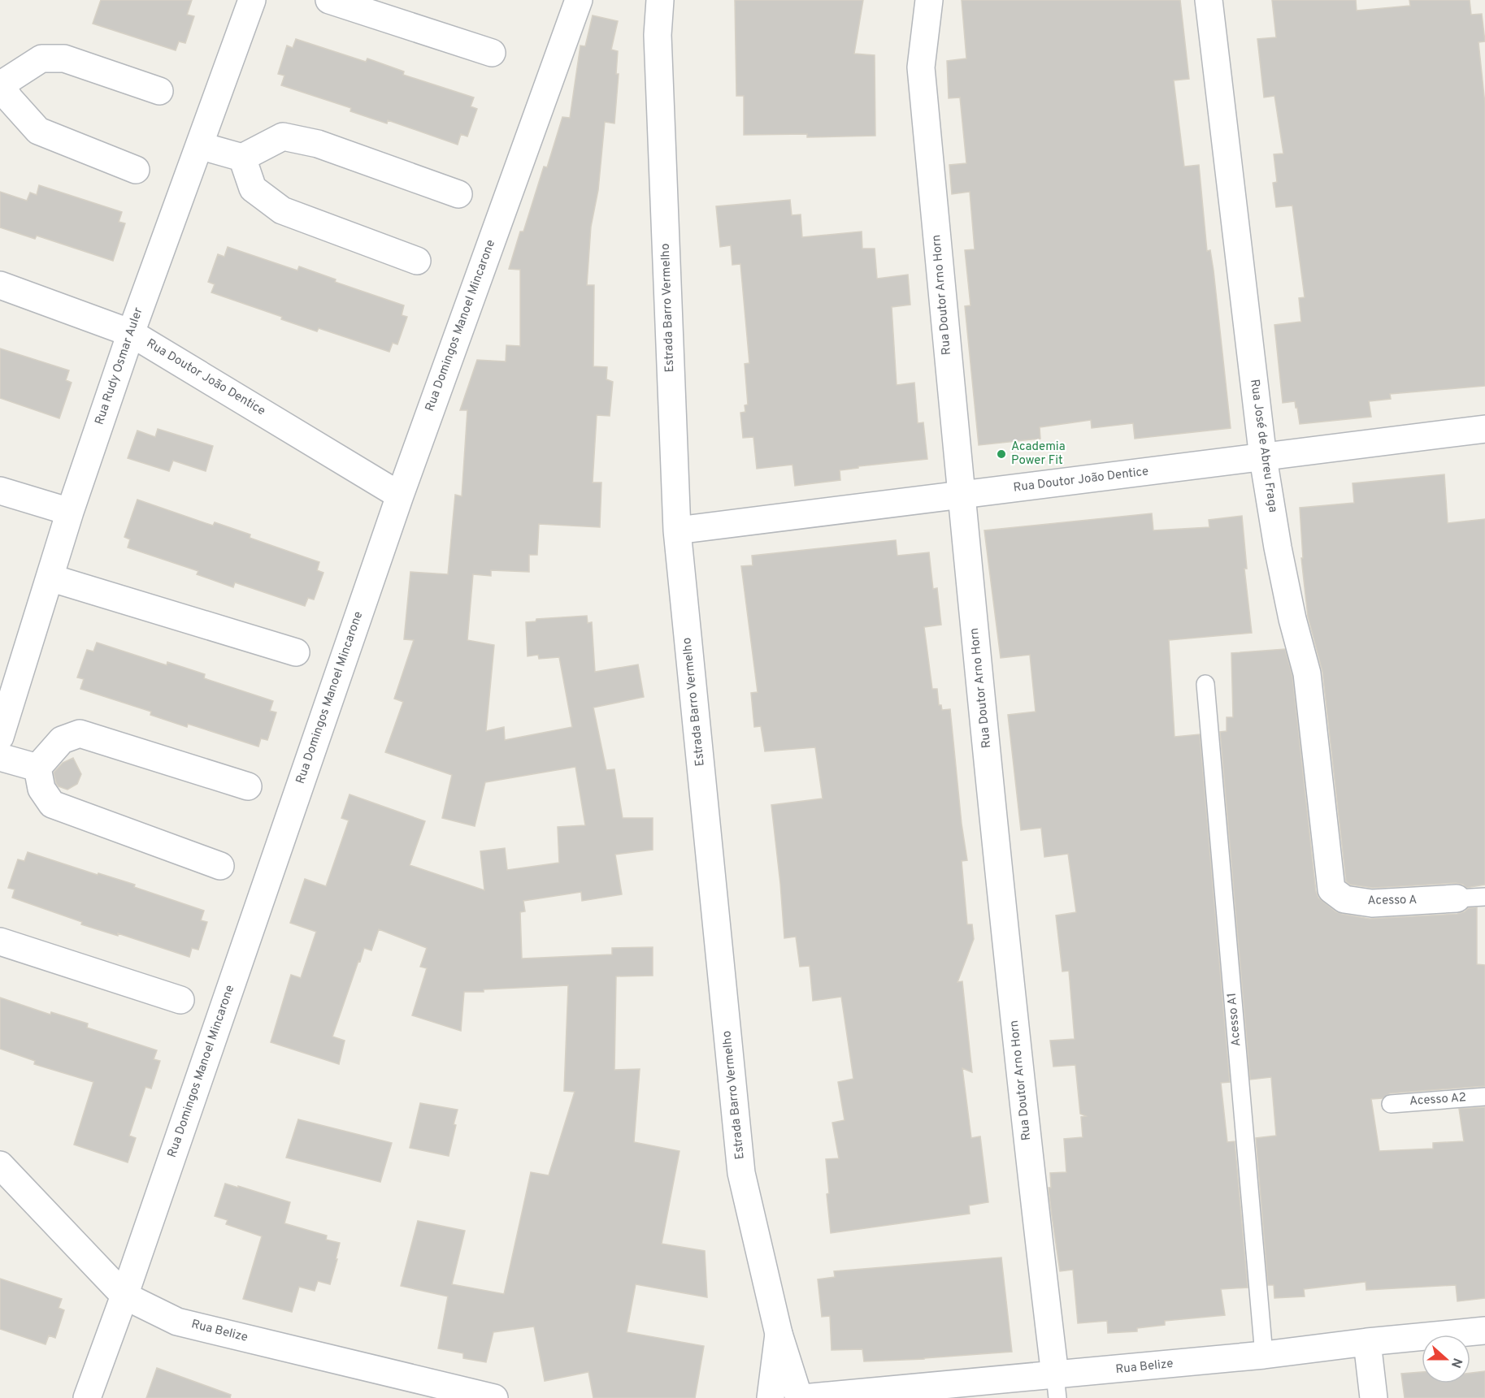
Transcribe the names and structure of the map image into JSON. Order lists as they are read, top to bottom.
{
  "streets": {
    "street": [
      "Rua Doutor Arno Horn",
      "Estrada Barro Vermelho",
      "Rua Domingos Manoel Mincarone",
      "Rua Rudy Osmar Auler",
      "Rua Doutor João Dentice",
      "Rua José de Abreu Fraga",
      "Acesso A",
      "Rua Belize"
    ],
    "lane": ["Acesso A1", "Acesso A2"]
  },
  "crossings": [
    ["Rua Doutor Arno Horn", "Rua Doutor João Dentice"],
    ["Rua Doutor Arno Horn", "Rua Belize"],
    ["Estrada Barro Vermelho", "Rua Doutor João Dentice"],
    ["Rua Domingos Manoel Mincarone", "Rua Doutor João Dentice"],
    ["Rua Domingos Manoel Mincarone", "Rua Belize"],
    ["Rua Rudy Osmar Auler", "Rua Doutor João Dentice"],
    ["Rua Doutor João Dentice", "Rua José de Abreu Fraga"],
    ["Rua José de Abreu Fraga", "Acesso A"],
    ["Acesso A1", "Rua Belize"]
  ],
  "places": ["Academia Power Fit"],
  "north": "right"
}
